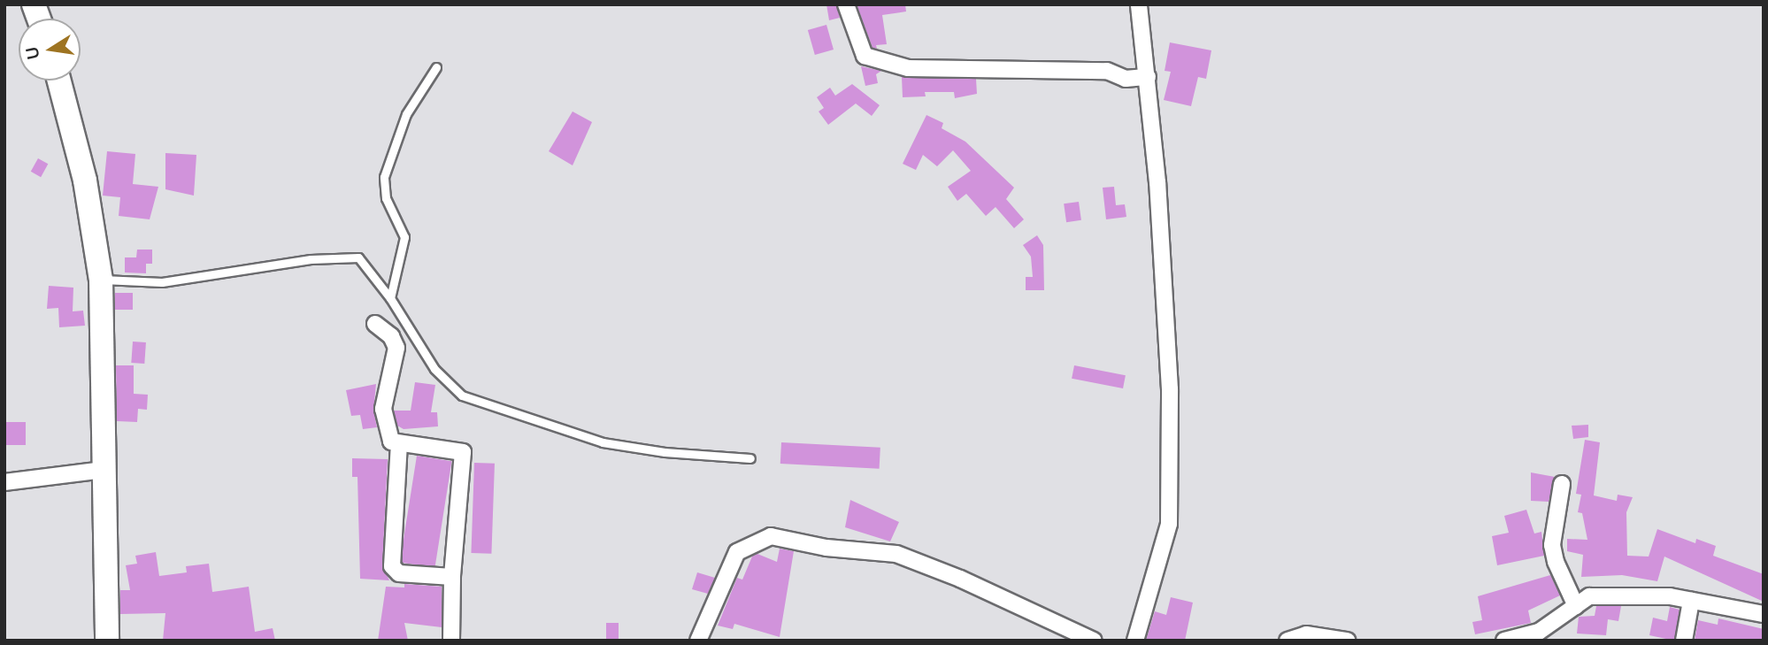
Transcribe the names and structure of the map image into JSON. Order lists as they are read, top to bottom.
{
  "north": "left"
}
